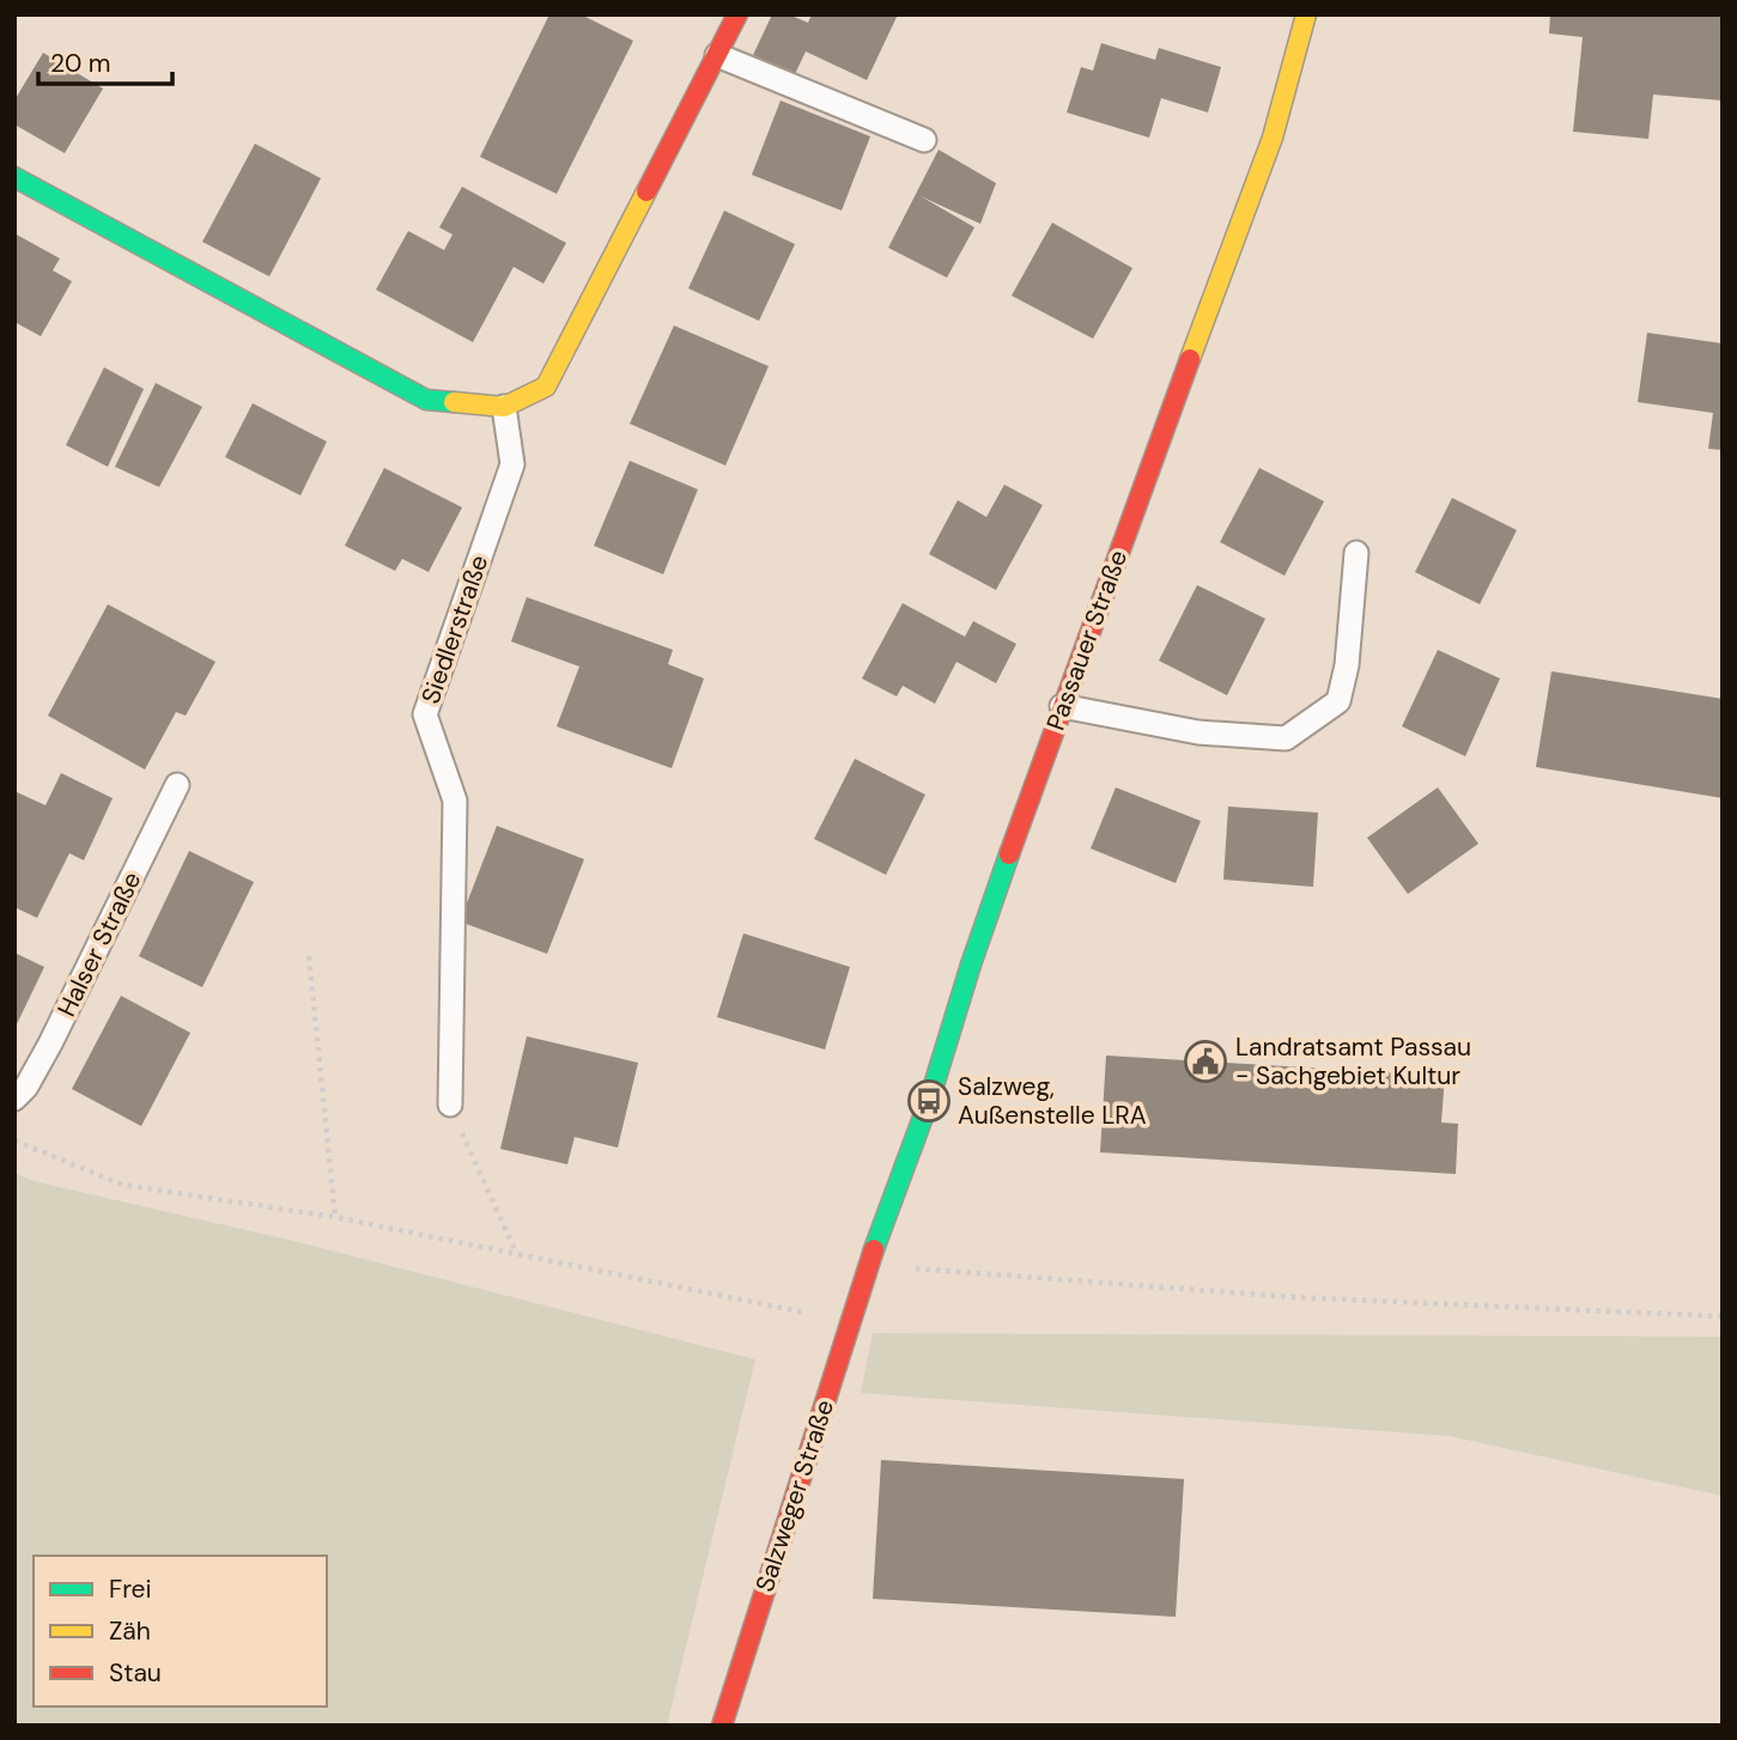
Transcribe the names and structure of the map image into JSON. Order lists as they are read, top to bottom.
{
  "streets": {
    "street": ["Passauer Straße", "Salzweger Straße"],
    "lane": ["Siedlerstraße", "Halser Straße"]
  },
  "crossings": [
    ["Passauer Straße", "Salzweger Straße"]
  ],
  "places": {
    "public building": ["Landratsamt Passau - Sachgebiet Kultur"],
    "bus stop": ["Salzweg, Außenstelle LRA"]
  },
  "legend": ["Frei", "Zäh", "Stau"],
  "scale_bar": "20 m"
}
